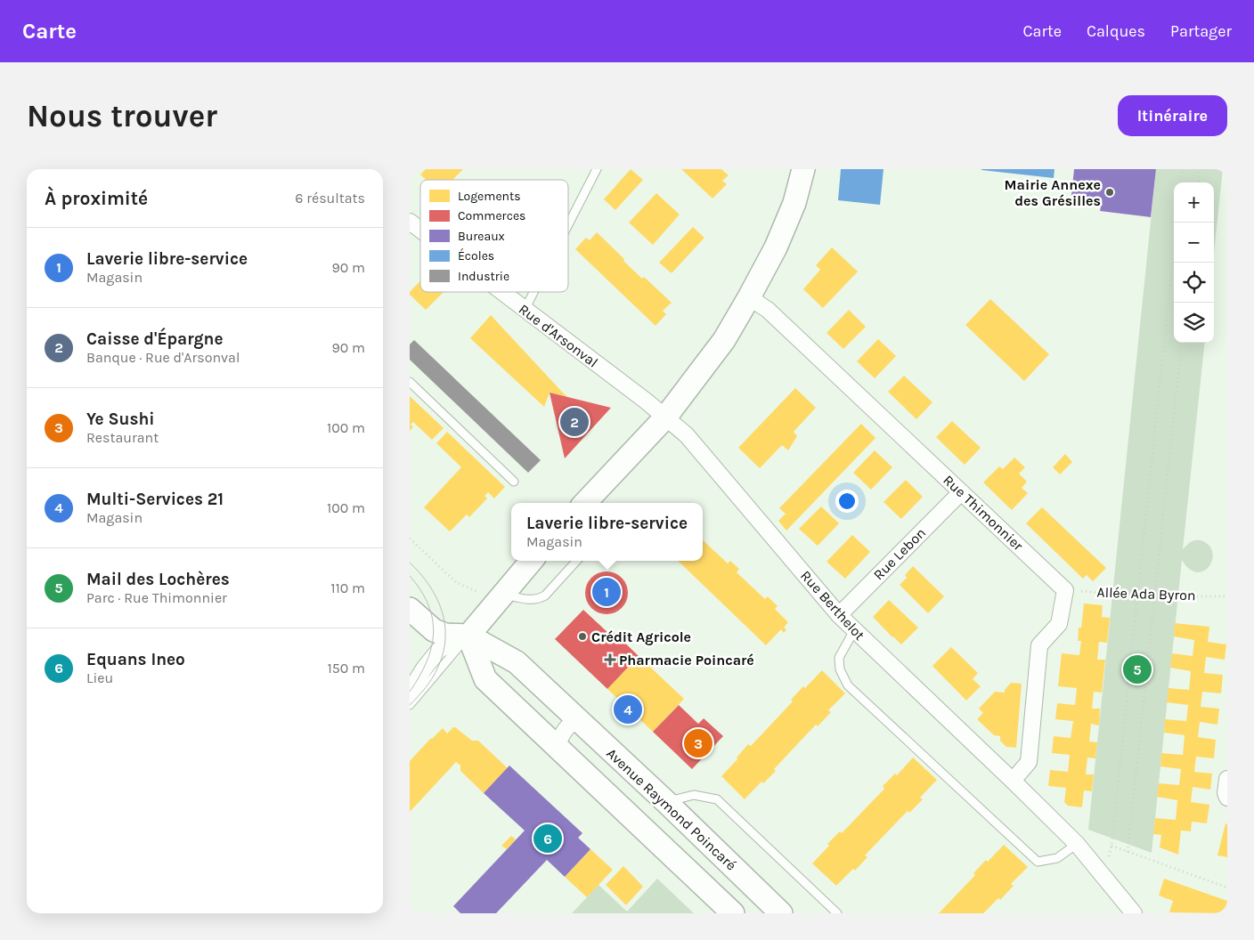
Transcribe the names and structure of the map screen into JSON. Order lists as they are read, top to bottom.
{
  "streets": {
    "main road": ["Avenue Raymond Poincaré"],
    "street": [
      "Rue d'Arsonval",
      "Rue Thimonnier",
      "Rue Lebon",
      "Rue Berthelot"
    ],
    "path": ["Allée Ada Byron"]
  },
  "crossings": [
    ["Rue d'Arsonval", "Rue Berthelot"],
    ["Rue Thimonnier", "Rue Lebon"],
    ["Rue Thimonnier", "Allée Ada Byron"],
    ["Rue Lebon", "Rue Berthelot"]
  ],
  "places": {
    "other": ["Mairie Annexe des Grésilles", "Crédit Agricole"],
    "health": ["Pharmacie Poincaré"]
  },
  "legend": [
    "Logements",
    "Commerces",
    "Bureaux",
    "Écoles",
    "Industrie"
  ],
  "page": {
    "header": "Carte",
    "nav": ["Carte", "Calques", "Partager"],
    "buttons": "Itinéraire",
    "title": "Nous trouver",
    "heading": ["À proximité", "6 résultats"],
    "map_buttons": ["+", "−"],
    "list": [
      {
        "mark": "1",
        "name": "Laverie libre-service",
        "note": "Magasin",
        "value": "90 m"
      },
      {
        "mark": "2",
        "name": "Caisse d'Épargne",
        "note": "Banque · Rue d'Arsonval",
        "value": "90 m"
      },
      {
        "mark": "3",
        "name": "Ye Sushi",
        "note": "Restaurant",
        "value": "100 m"
      },
      {
        "mark": "4",
        "name": "Multi-Services 21",
        "note": "Magasin",
        "value": "100 m"
      },
      {
        "mark": "5",
        "name": "Mail des Lochères",
        "note": "Parc · Rue Thimonnier",
        "value": "110 m"
      },
      {
        "mark": "6",
        "name": "Equans Ineo",
        "note": "Lieu",
        "value": "150 m"
      }
    ],
    "pins": [
      "2",
      "1",
      "5",
      "4",
      "3",
      "6"
    ],
    "popup": ["Laverie libre-service", "Magasin"]
  }
}
